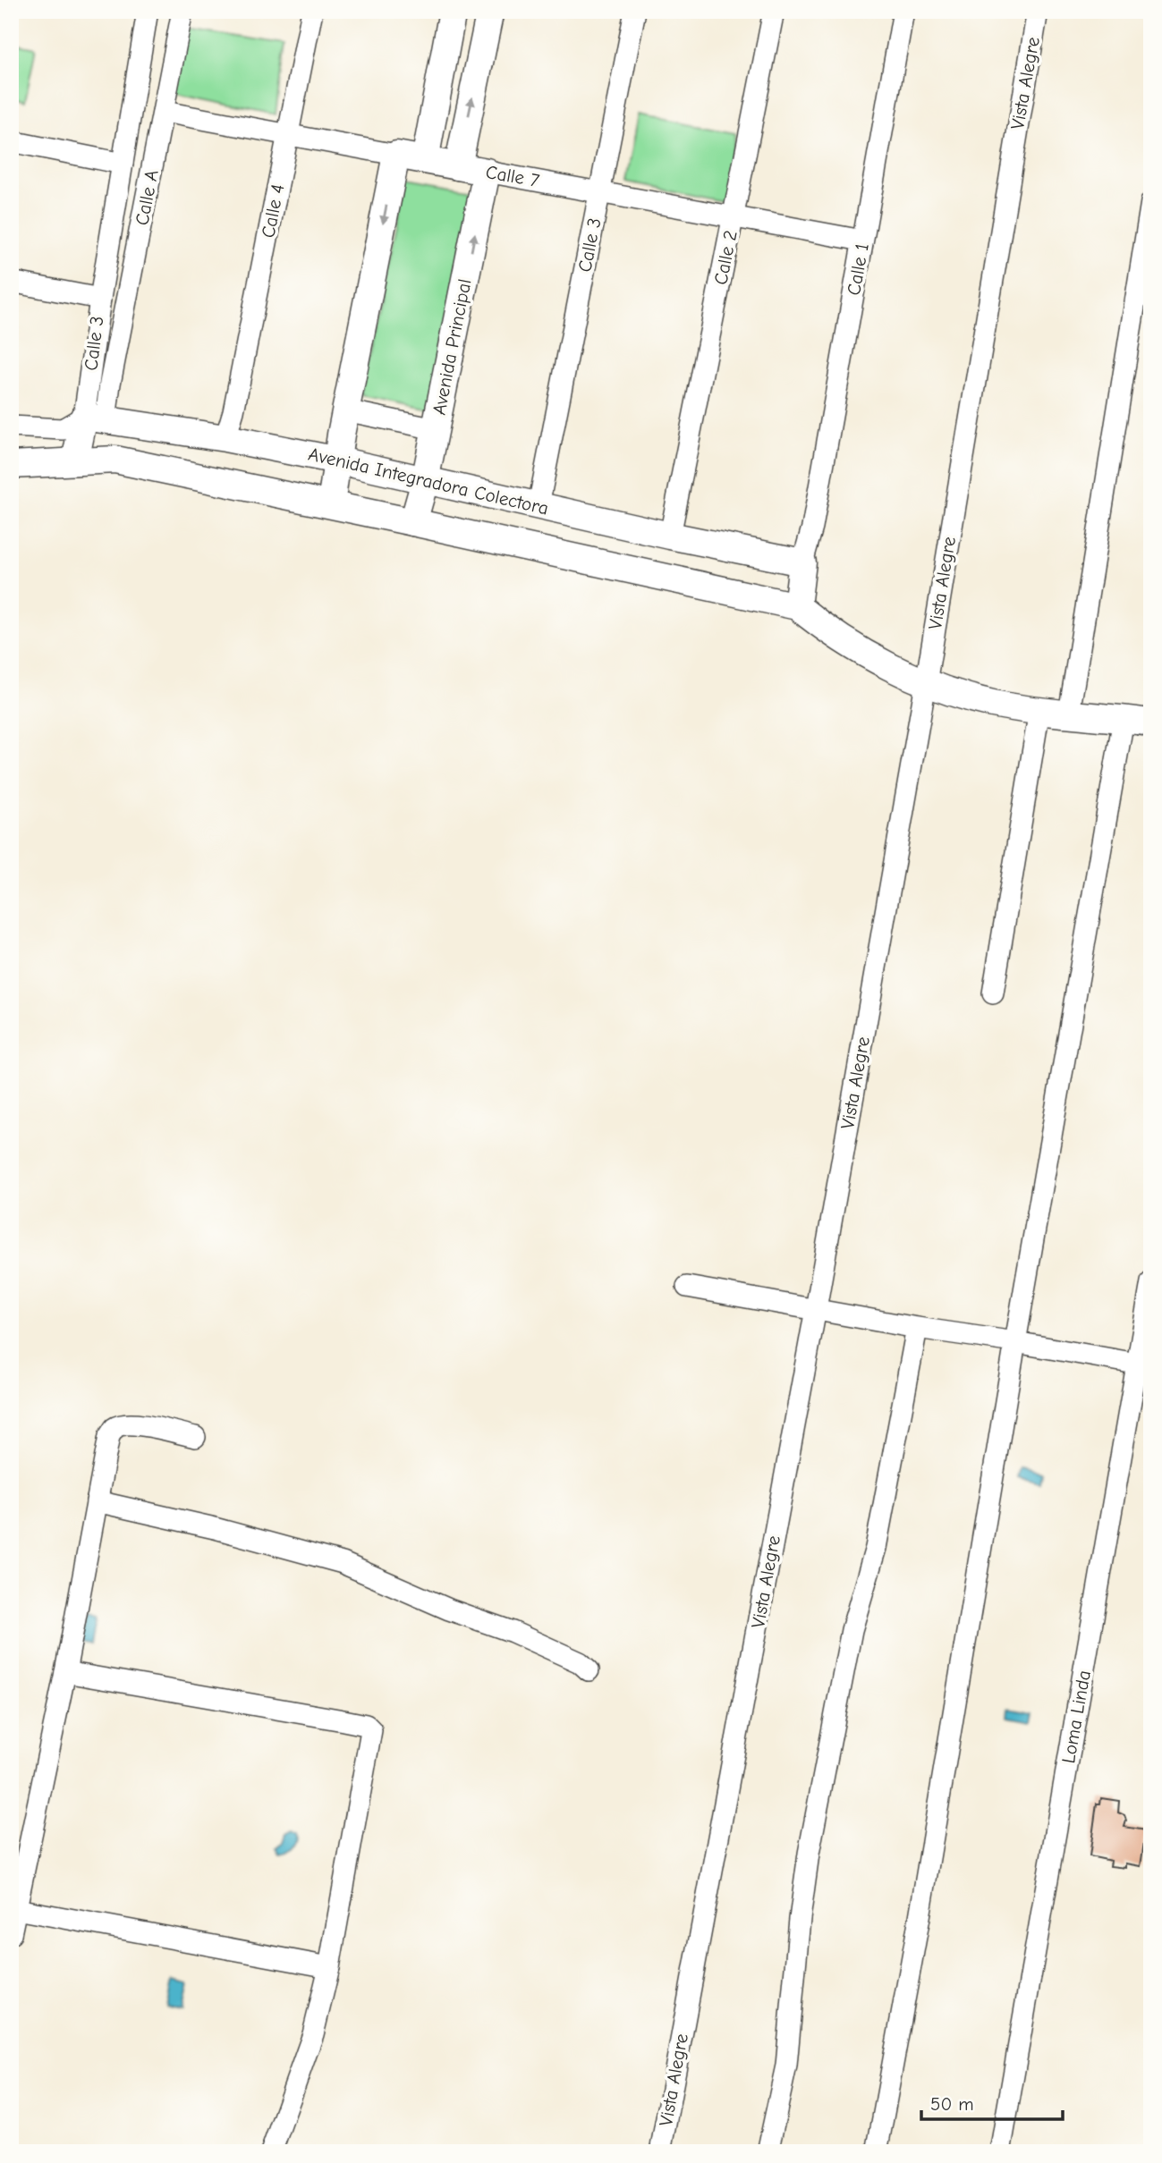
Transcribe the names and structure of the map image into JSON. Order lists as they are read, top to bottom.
{
  "streets": {
    "street": [
      "Vista Alegre",
      "Calle 7",
      "Calle A",
      "Calle 4",
      "Calle 3",
      "Calle 2",
      "Calle 1",
      "Avenida Principal",
      "Avenida Integradora Colectora",
      "Loma Linda"
    ]
  },
  "crossings": [
    ["Calle 7", "Calle A"],
    ["Calle 7", "Calle 4"],
    ["Calle 7", "Calle 3"],
    ["Calle 7", "Calle 2"],
    ["Calle 7", "Calle 1"],
    ["Calle 7", "Avenida Principal"],
    ["Calle A", "Calle 3"],
    ["Calle A", "Avenida Integradora Colectora"],
    ["Calle 4", "Avenida Integradora Colectora"],
    ["Calle 3", "Avenida Integradora Colectora"],
    ["Calle 2", "Avenida Integradora Colectora"],
    ["Calle 1", "Avenida Integradora Colectora"],
    ["Avenida Principal", "Avenida Integradora Colectora"]
  ],
  "scale_bar": "50 m"
}
